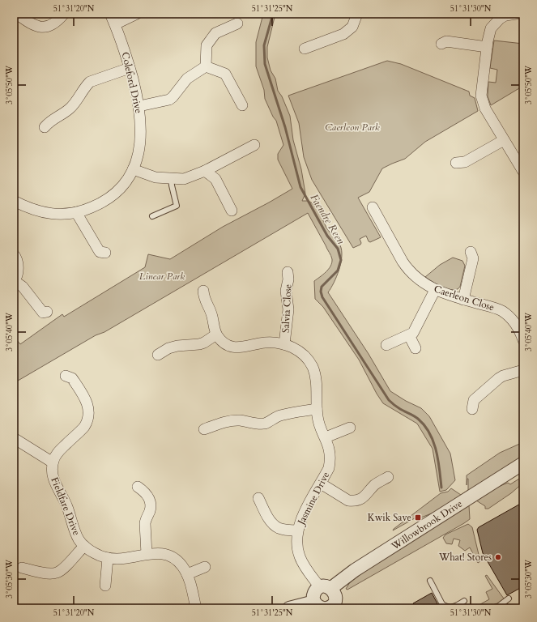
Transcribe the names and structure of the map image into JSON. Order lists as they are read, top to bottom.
{
  "streets": {
    "street": [
      "Coleford Drive",
      "Caerleon Close",
      "Salvia Close",
      "Jasmine Drive",
      "Fieldfare Drive",
      "Willowbrook Drive"
    ]
  },
  "crossings": [
    ["Salvia Close", "Jasmine Drive"],
    ["Jasmine Drive", "Willowbrook Drive"]
  ],
  "water": ["Faendre Reen"],
  "parks": ["Caerleon Park", "Linear Park"],
  "places": {
    "transit": ["Kwik Save"],
    "other": ["What! Stores"]
  },
  "coordinates": [
    "51°31'20\"N",
    "51°31'25\"N",
    "51°31'30\"N",
    "3°05'50\"W",
    "3°05'40\"W",
    "3°05'30\"W"
  ]
}
